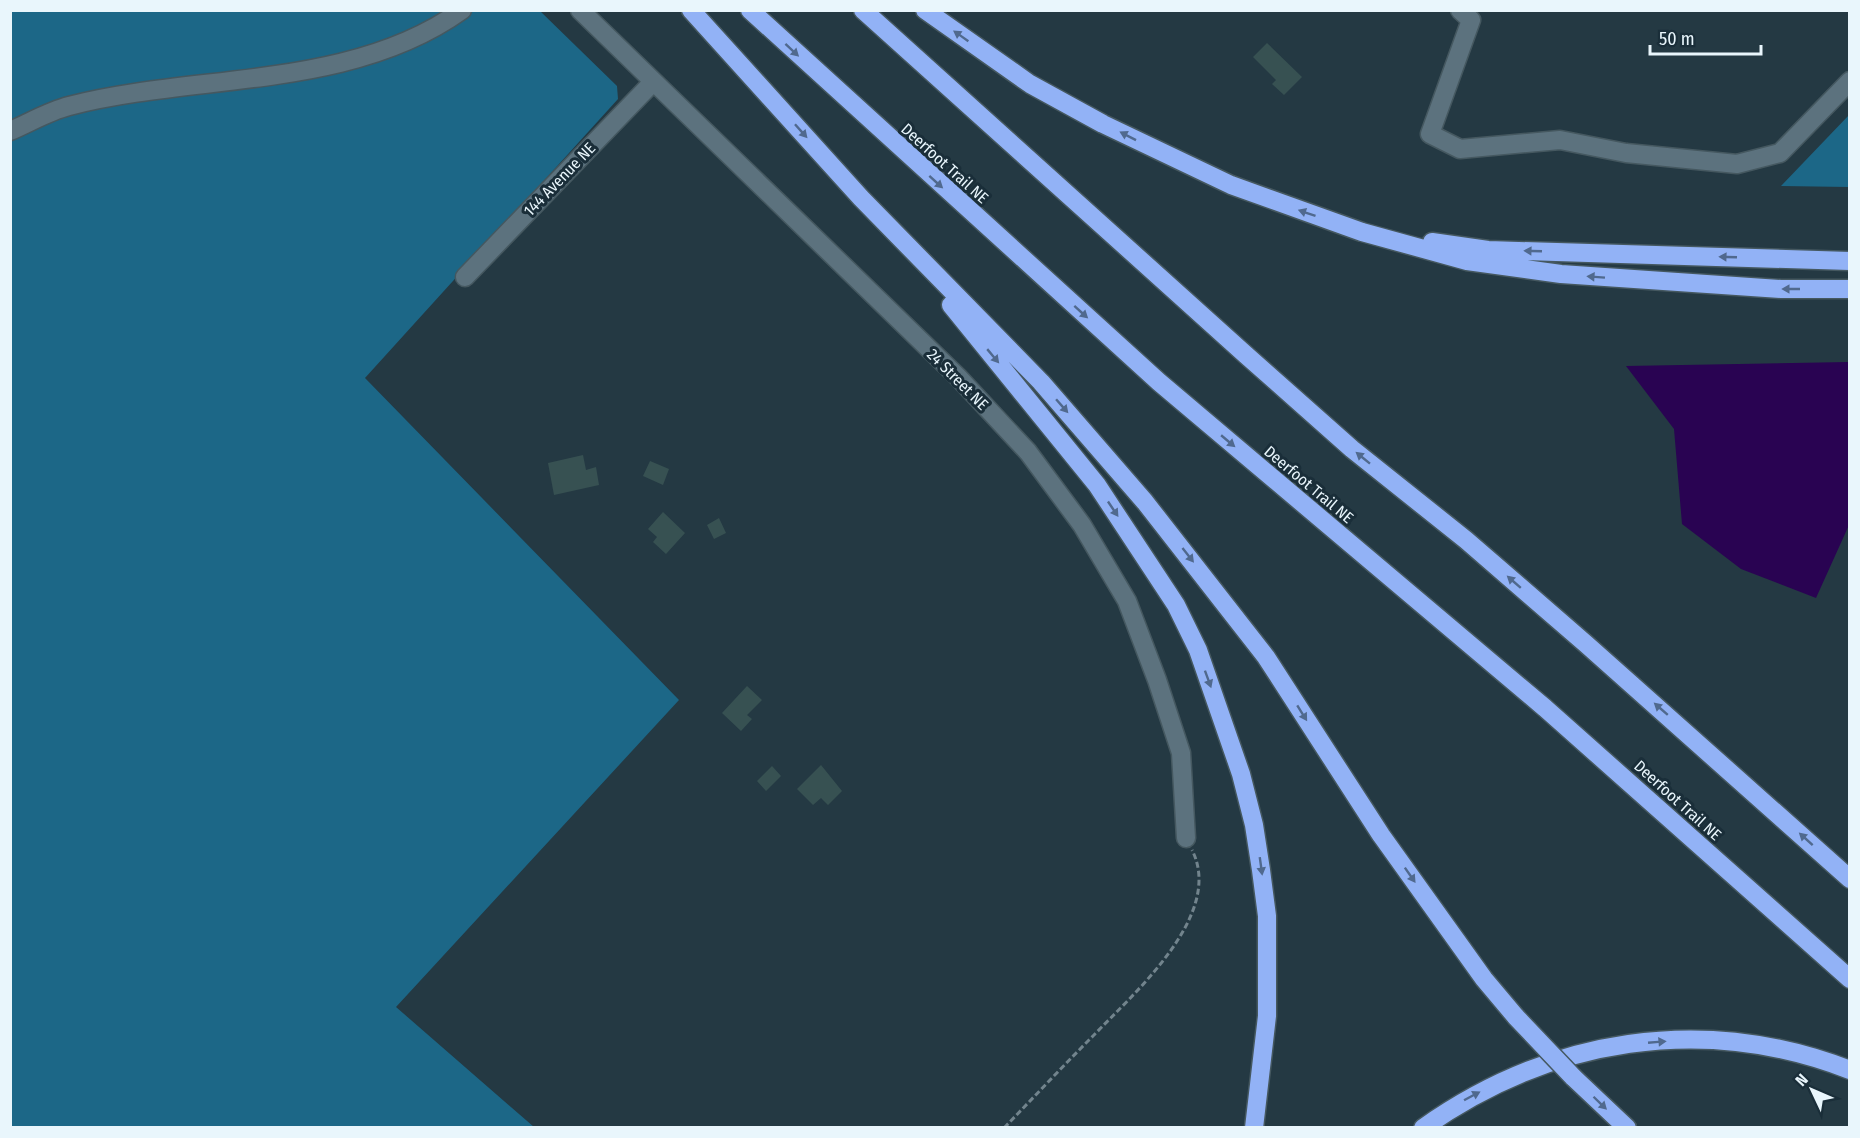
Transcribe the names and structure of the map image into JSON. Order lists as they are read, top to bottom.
{
  "streets": {
    "highway": ["Deerfoot Trail NE"],
    "street": ["144 Avenue NE", "24 Street NE"]
  },
  "crossings": [
    ["144 Avenue NE", "24 Street NE"]
  ],
  "scale_bar": "50 m",
  "north": "top left"
}
